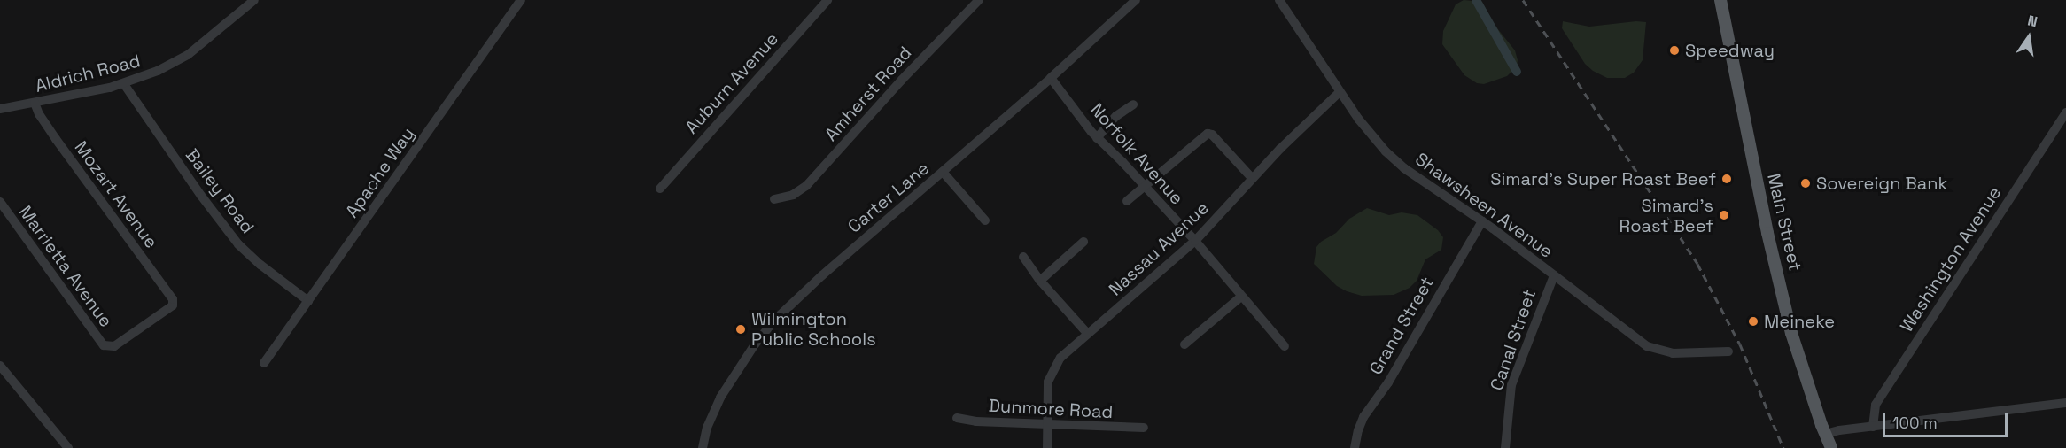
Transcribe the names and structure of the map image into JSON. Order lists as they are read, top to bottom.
{
  "streets": {
    "main road": ["Main Street"],
    "street": [
      "Aldrich Road",
      "Auburn Avenue",
      "Amherst Road",
      "Norfolk Avenue",
      "Apache Way",
      "Bailey Road",
      "Mozart Avenue",
      "Carter Lane",
      "Shawsheen Avenue",
      "Nassau Avenue",
      "Washington Avenue",
      "Marrietta Avenue",
      "Grand Street",
      "Canal Street",
      "Dunmore Road"
    ]
  },
  "crossings": [
    ["Aldrich Road", "Bailey Road"],
    ["Aldrich Road", "Mozart Avenue"],
    ["Norfolk Avenue", "Carter Lane"],
    ["Norfolk Avenue", "Nassau Avenue"],
    ["Apache Way", "Bailey Road"],
    ["Mozart Avenue", "Marrietta Avenue"],
    ["Shawsheen Avenue", "Nassau Avenue"],
    ["Shawsheen Avenue", "Grand Street"],
    ["Shawsheen Avenue", "Canal Street"],
    ["Nassau Avenue", "Dunmore Road"]
  ],
  "places": [
    "Speedway",
    "Simard's Super Roast Beef",
    "Sovereign Bank",
    "Simard's Roast Beef",
    "Meineke",
    "Wilmington Public Schools"
  ],
  "scale_bar": "100 m",
  "north": "top"
}
